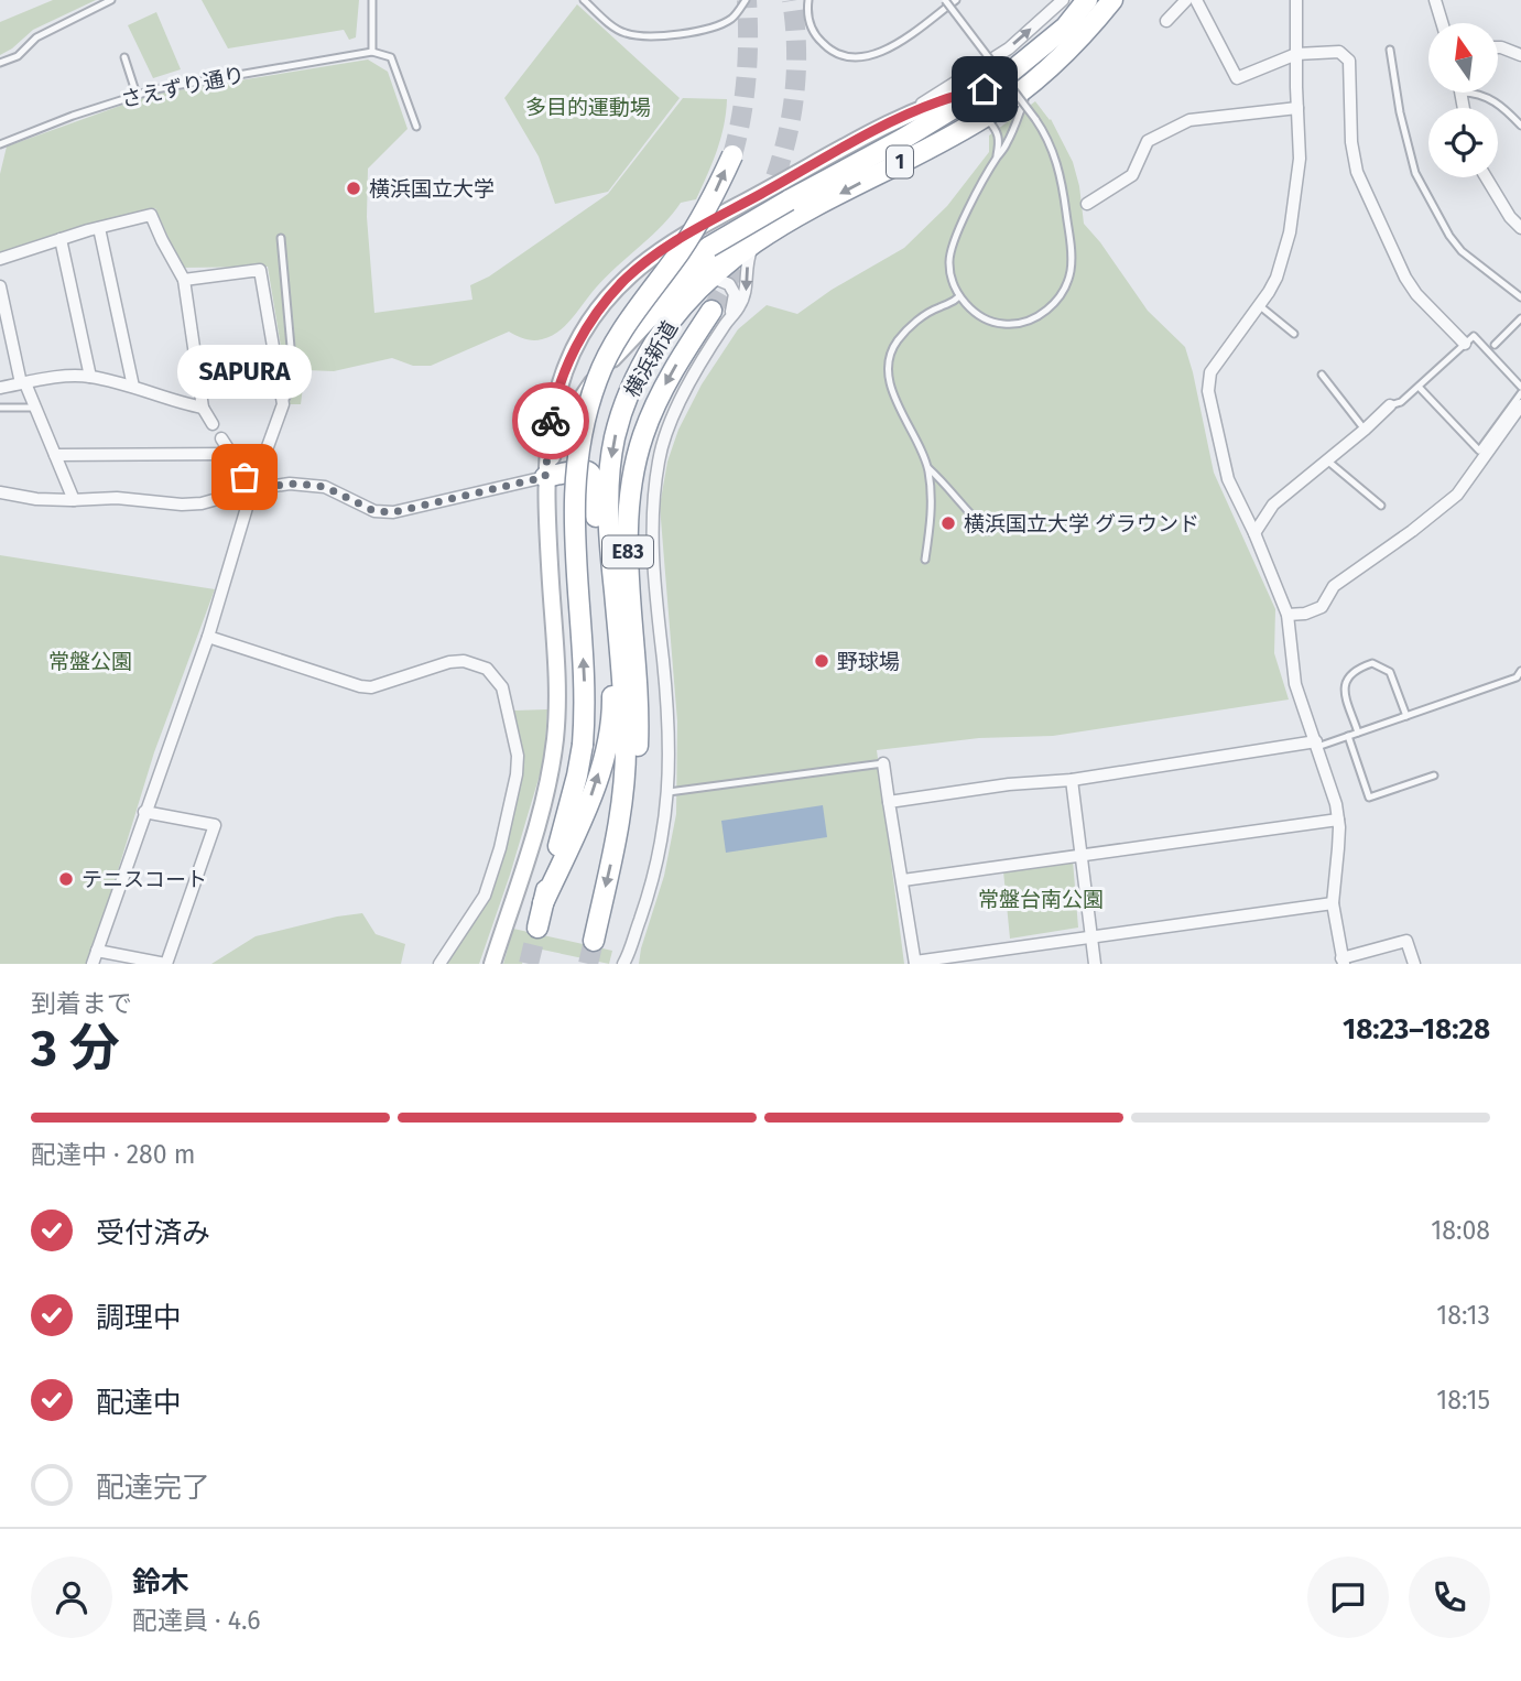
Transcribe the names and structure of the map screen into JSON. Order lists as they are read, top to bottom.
{
  "streets": {
    "highway": ["1", "横浜新道", "E83"],
    "lane": ["さえずり通り"]
  },
  "crossings": [
    ["横浜新道", "E83"]
  ],
  "parks": ["多目的運動場", "常盤公園", "常盤台南公園"],
  "places": [
    "横浜国立大学",
    "SAPURA",
    "横浜国立大学 グラウンド",
    "野球場",
    "テニスコート"
  ],
  "north": "top",
  "page": {
    "bubble": "SAPURA",
    "heading": ["3 分", "到着まで", "18:23–18:28"],
    "panel": ["鈴木", "配達員 · 4.6"],
    "bar": "配達中 · 280 m",
    "list": [
      ["受付済み", "18:08"],
      ["調理中", "18:13"],
      ["配達中", "18:15"],
      "配達完了"
    ]
  }
}
